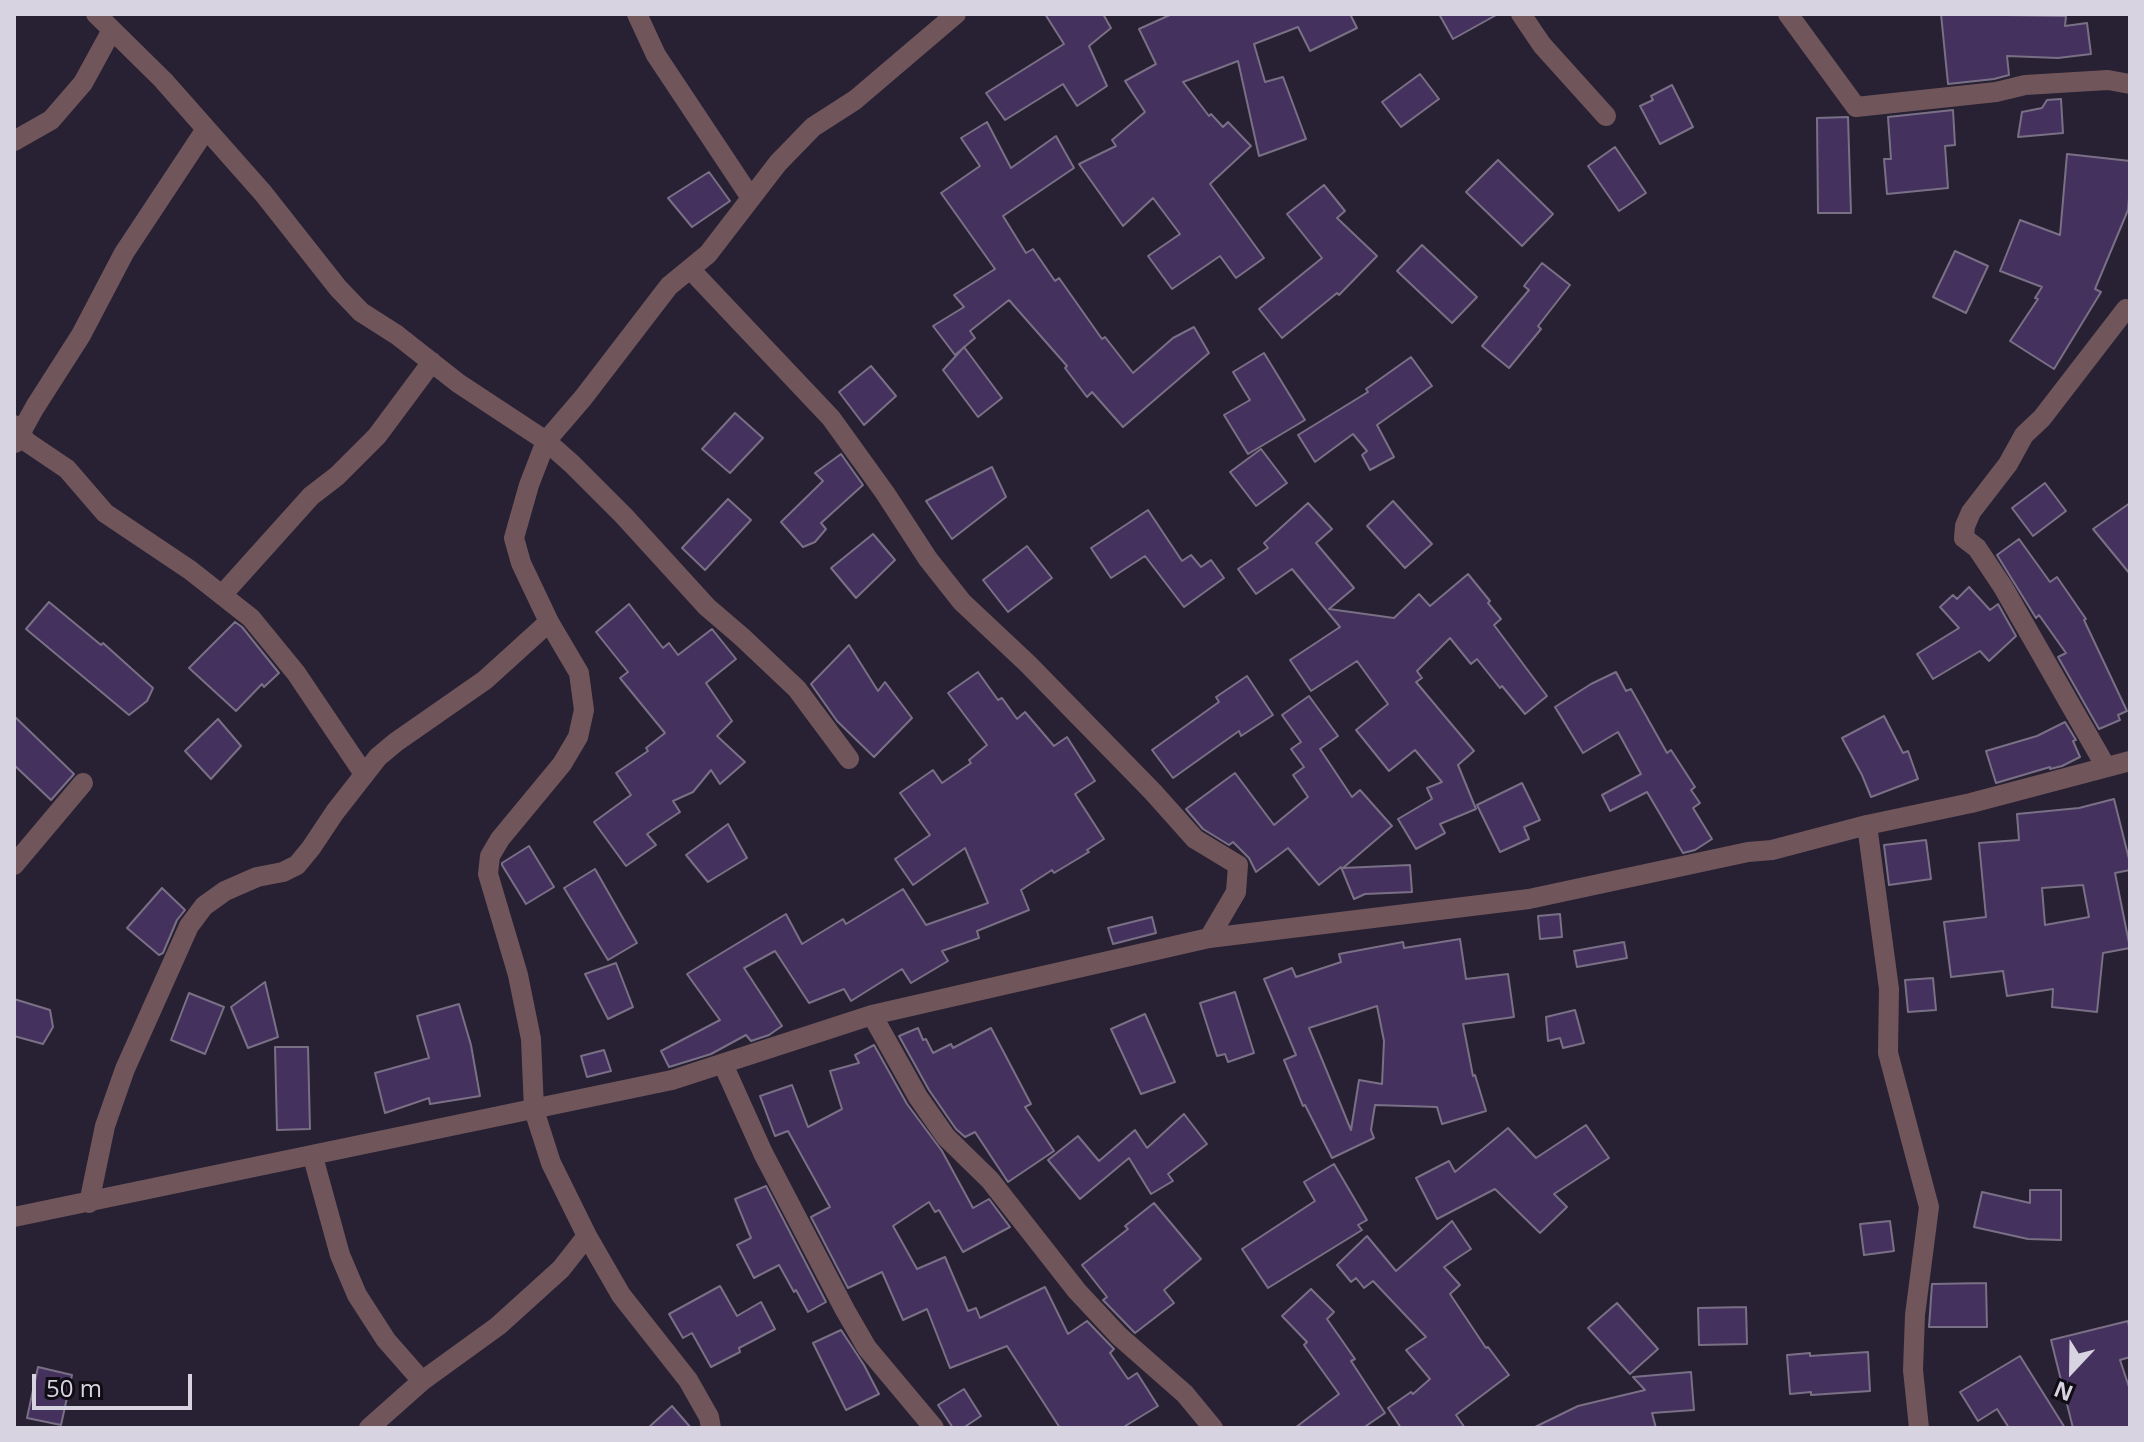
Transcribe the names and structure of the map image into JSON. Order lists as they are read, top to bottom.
{
  "scale_bar": "50 m",
  "north": "bottom"
}
